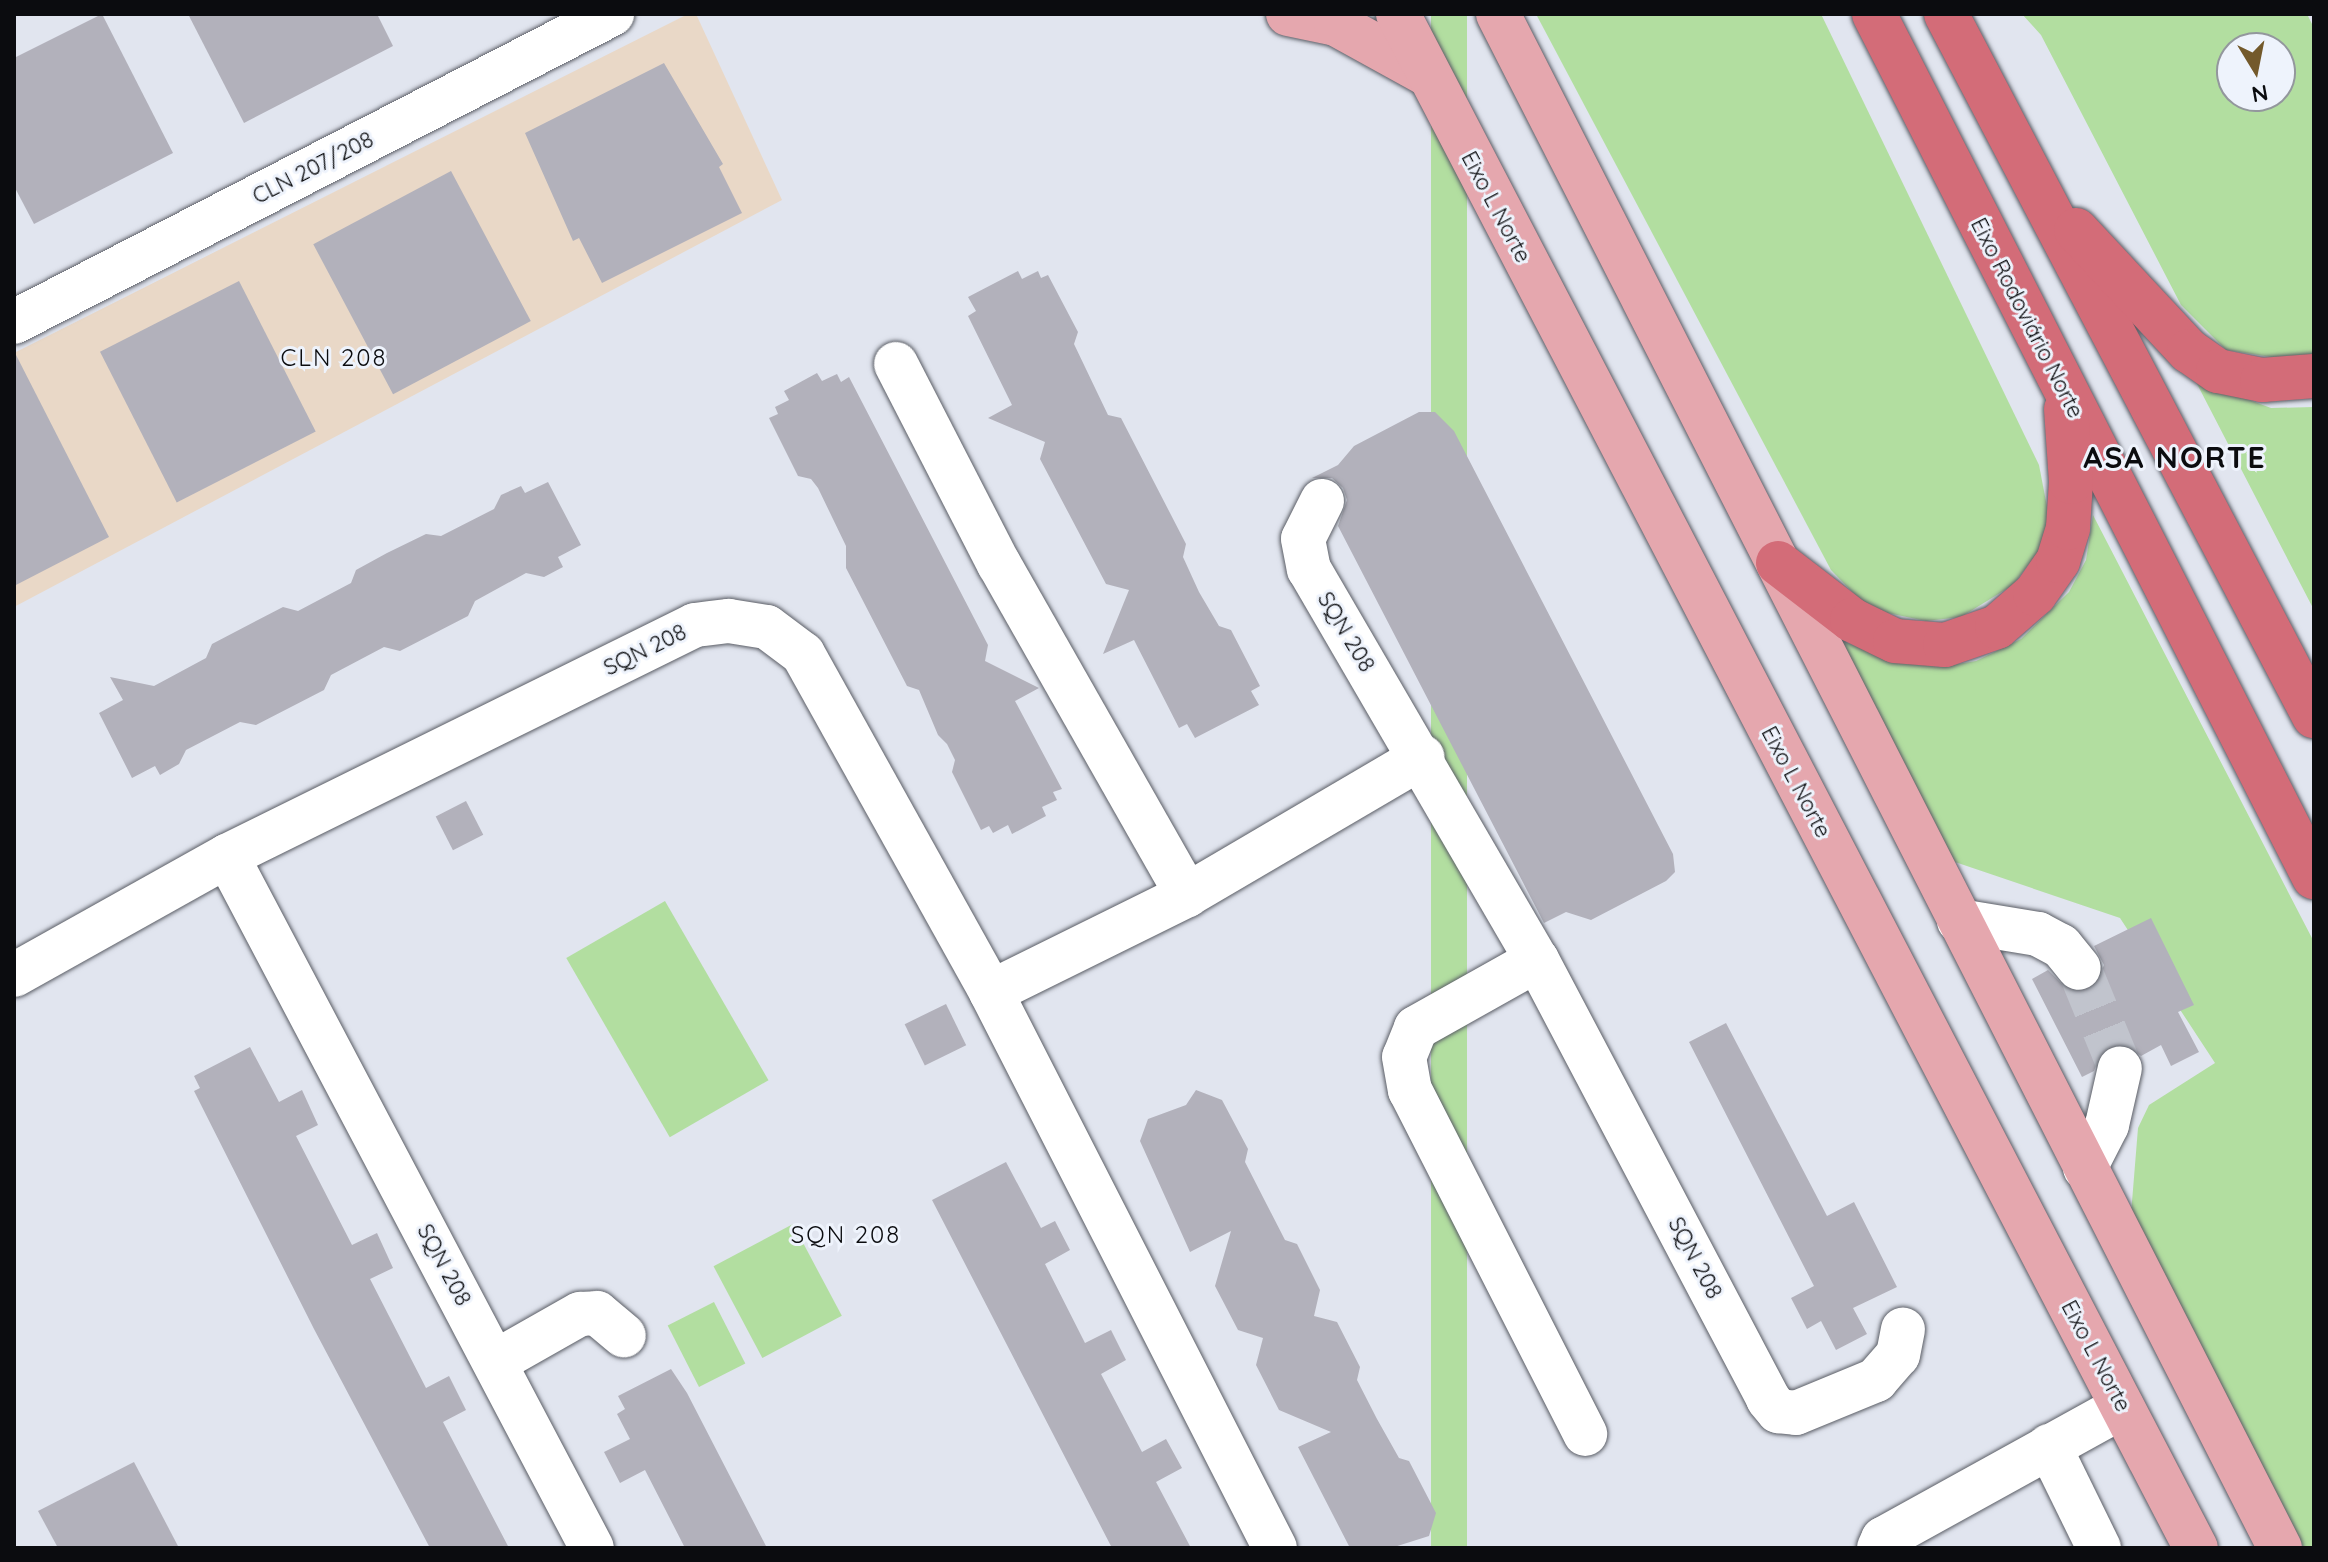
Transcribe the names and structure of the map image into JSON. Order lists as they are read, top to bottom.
{
  "streets": {
    "highway": ["Eixo Rodoviário Norte"],
    "main road": ["Eixo L Norte"],
    "street": ["CLN 207/208", "SQN 208"]
  },
  "districts": ["CLN 208", "ASA NORTE", "SQN 208"],
  "north": "bottom"
}
